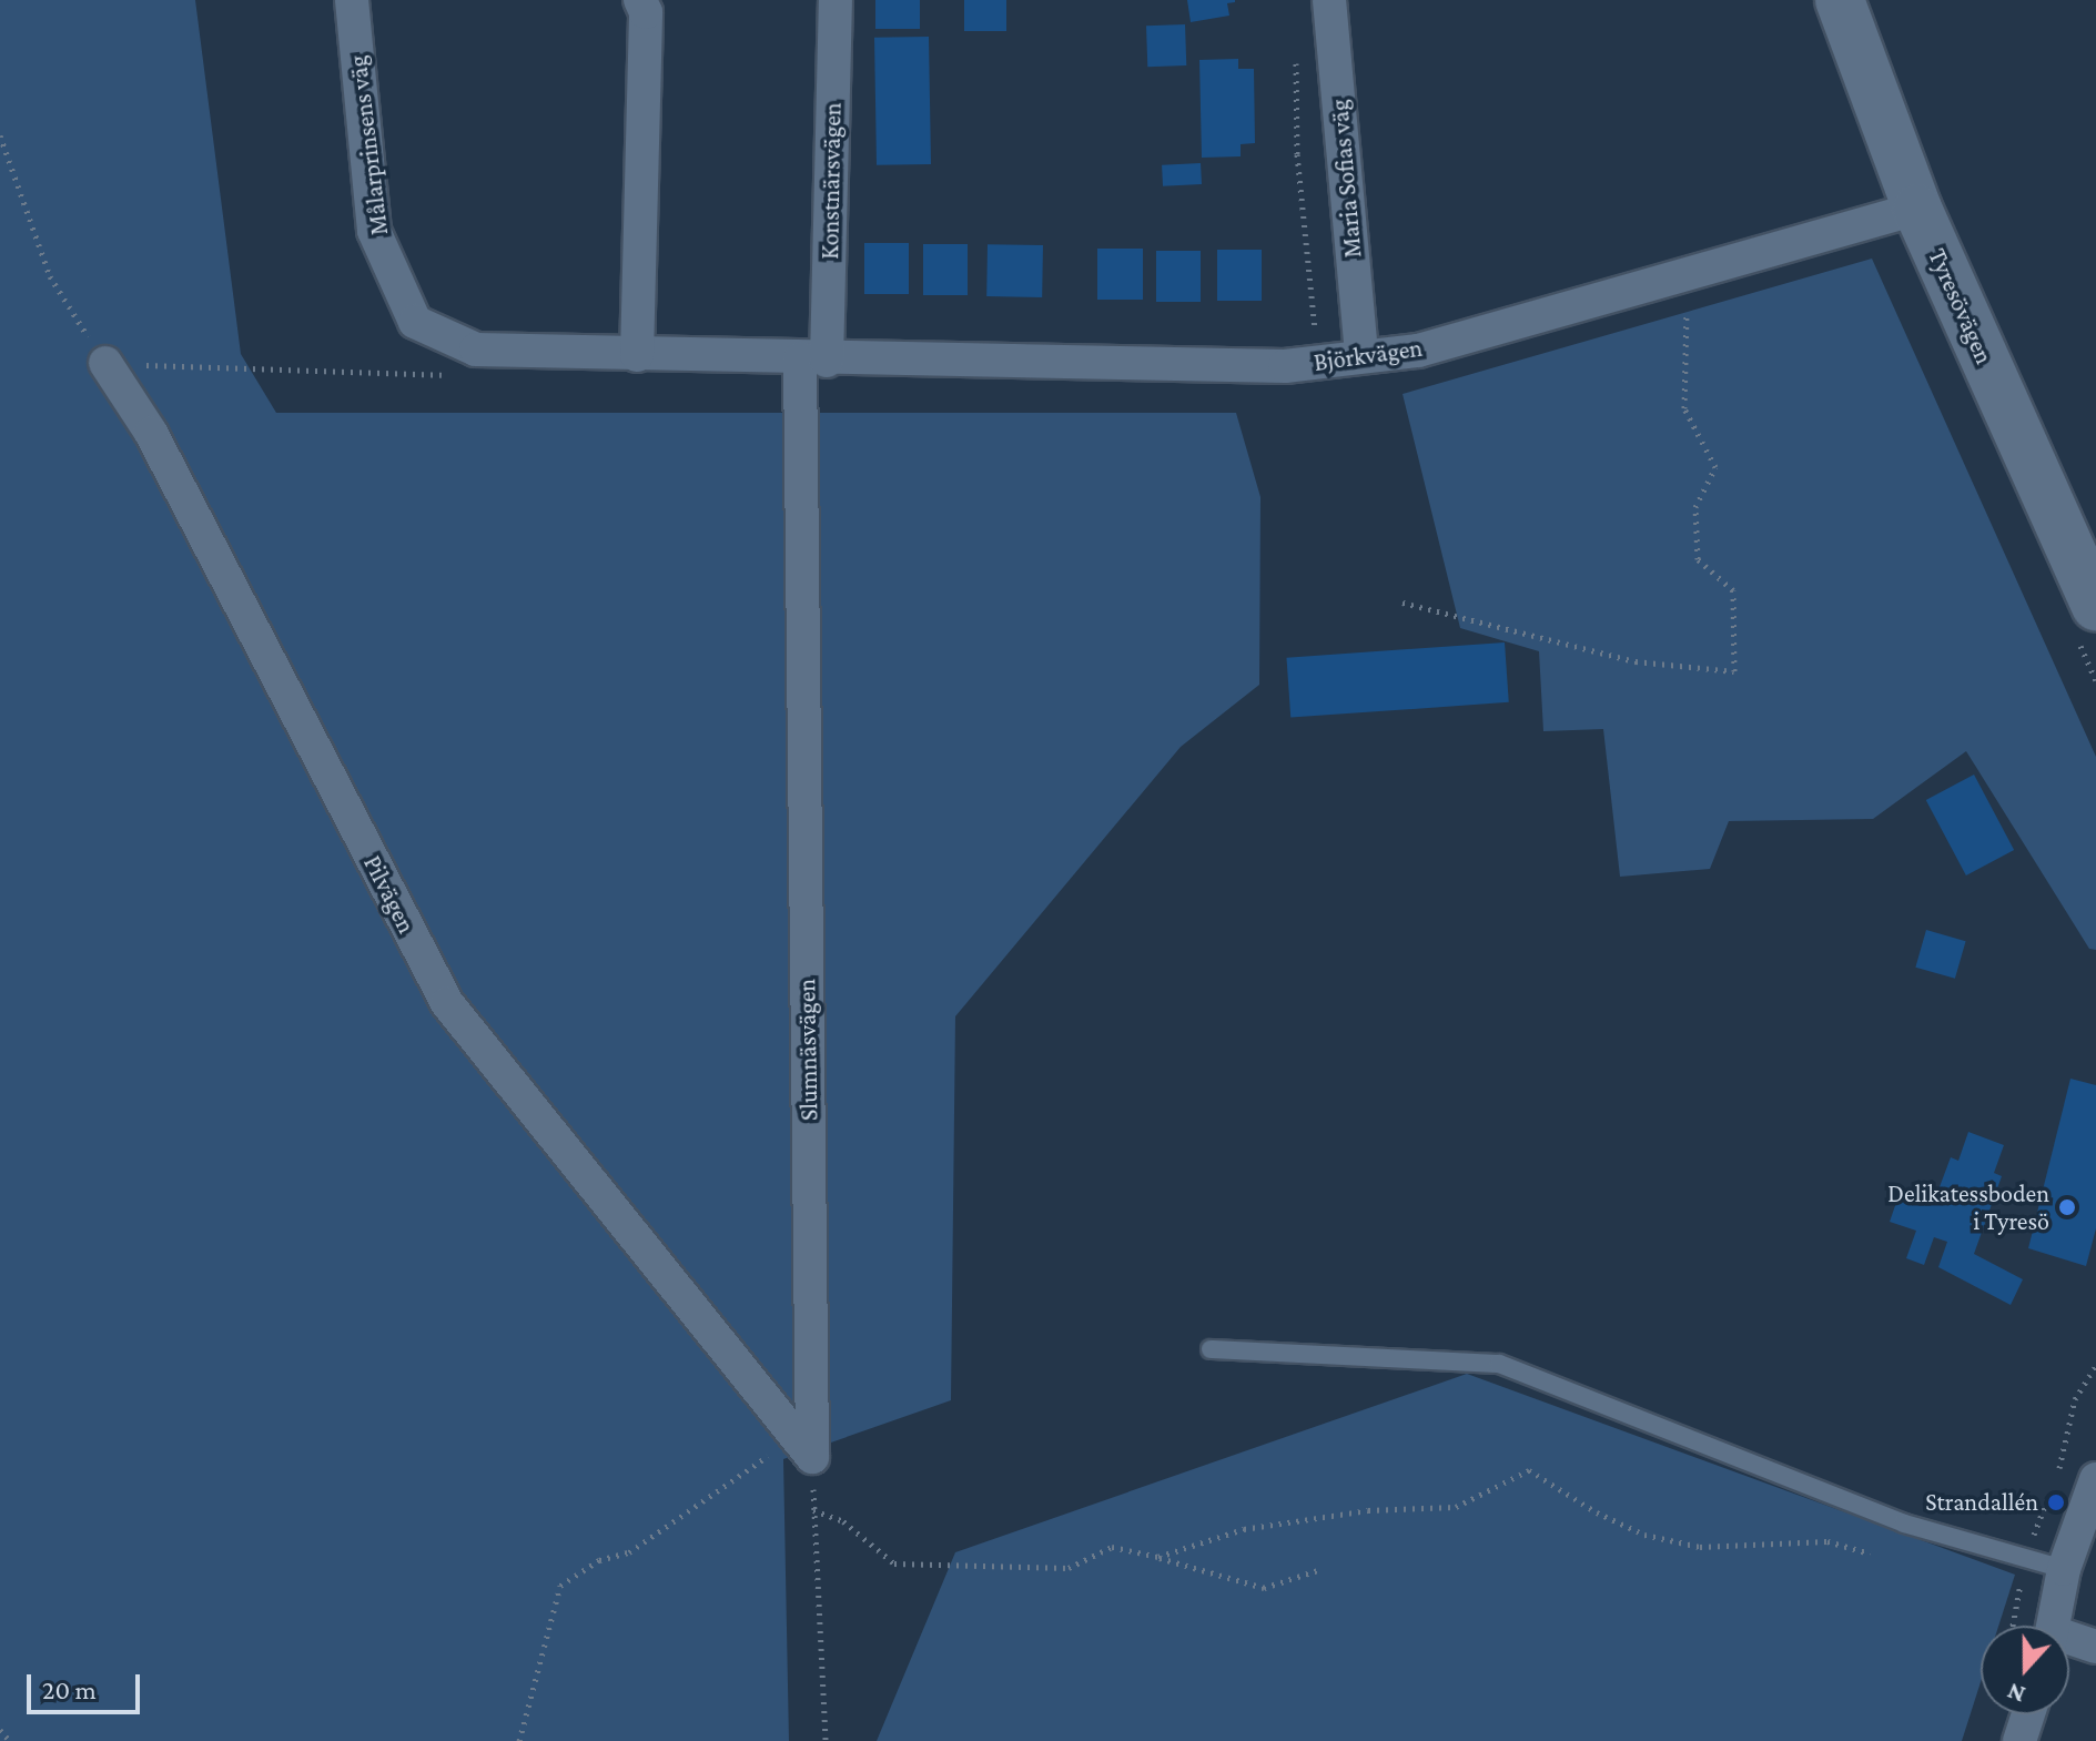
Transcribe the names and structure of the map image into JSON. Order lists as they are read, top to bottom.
{
  "streets": {
    "main road": ["Tyresövägen"],
    "street": [
      "Målarprinsens väg",
      "Maria Sofias väg",
      "Konstnärsvägen",
      "Björkvägen",
      "Pilvägen",
      "Slumnäsvägen"
    ]
  },
  "crossings": [
    ["Målarprinsens väg", "Konstnärsvägen"],
    ["Målarprinsens väg", "Björkvägen"],
    ["Målarprinsens väg", "Slumnäsvägen"],
    ["Maria Sofias väg", "Björkvägen"],
    ["Konstnärsvägen", "Björkvägen"],
    ["Konstnärsvägen", "Slumnäsvägen"],
    ["Tyresövägen", "Björkvägen"],
    ["Björkvägen", "Slumnäsvägen"],
    ["Pilvägen", "Slumnäsvägen"]
  ],
  "places": ["Delikatessboden i Tyresö", "Strandallén"],
  "scale_bar": "20 m",
  "north": "bottom"
}
